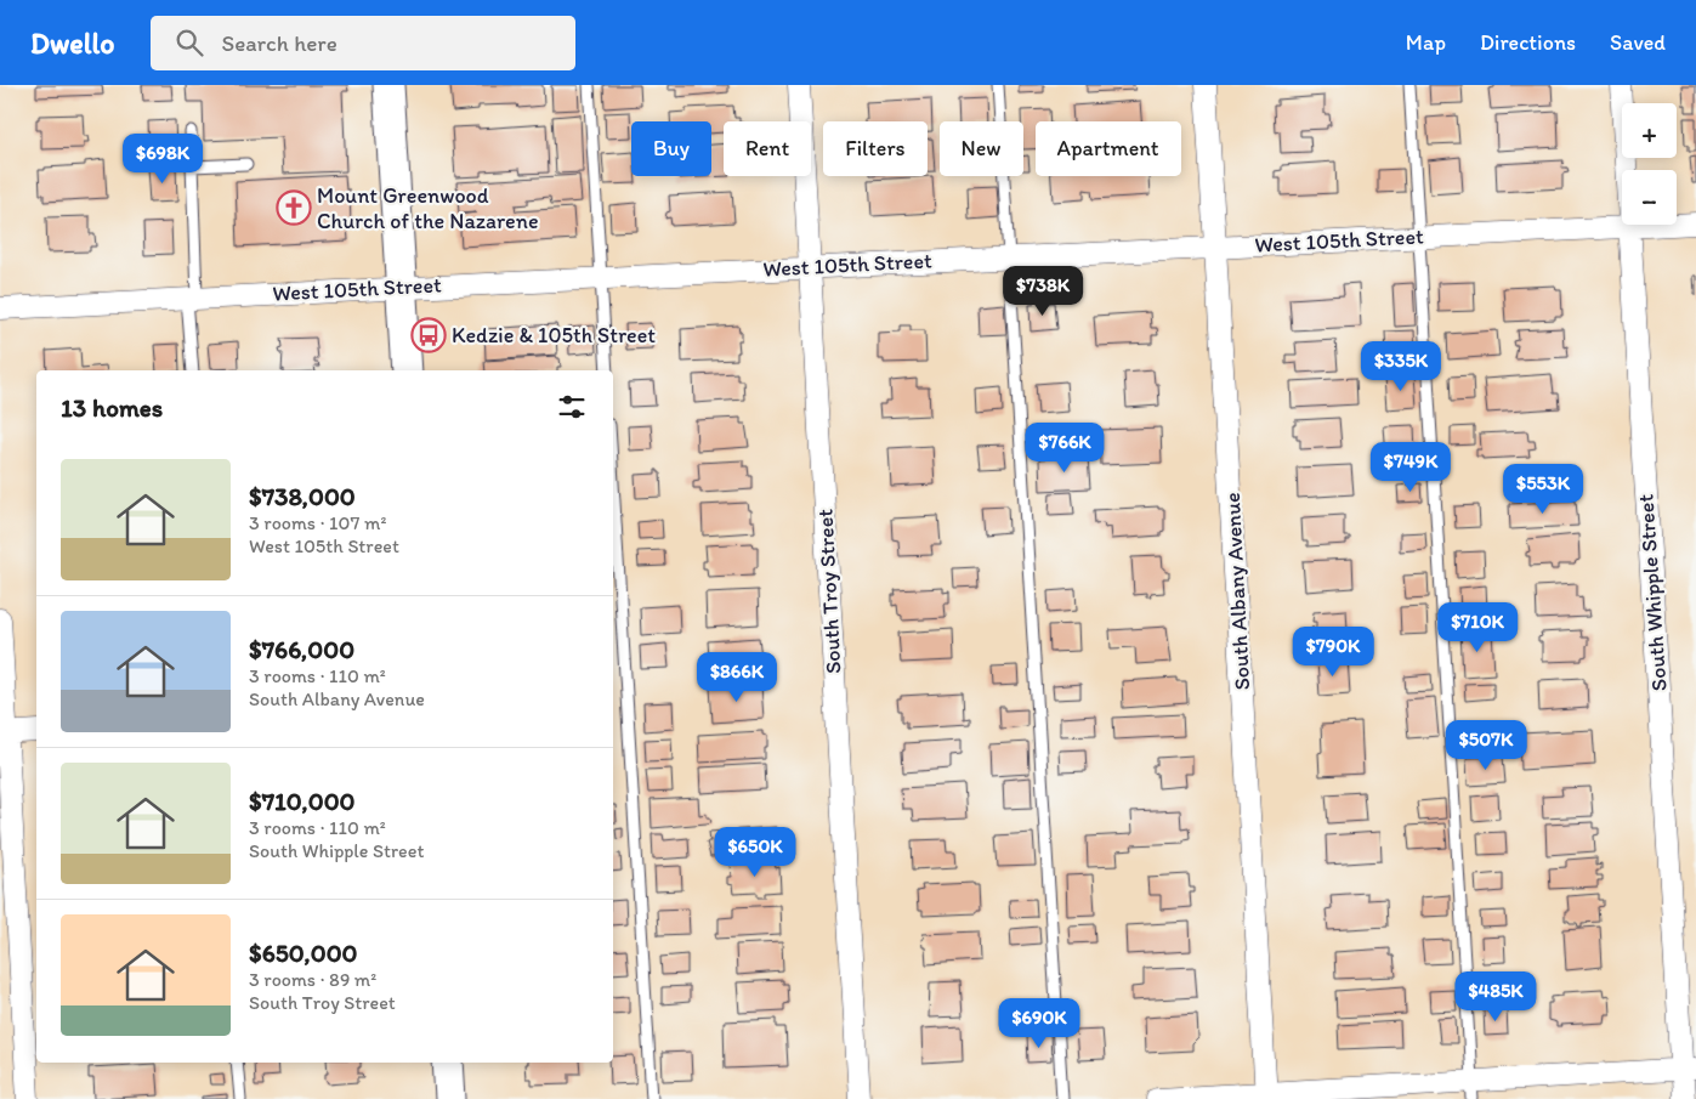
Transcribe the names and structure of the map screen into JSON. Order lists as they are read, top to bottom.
{
  "streets": {
    "street": [
      "West 105th Street",
      "South Troy Street",
      "South Albany Avenue",
      "South Whipple Street"
    ]
  },
  "crossings": [
    ["West 105th Street", "South Troy Street"],
    ["West 105th Street", "South Albany Avenue"],
    ["West 105th Street", "South Whipple Street"]
  ],
  "places": {
    "church": ["Mount Greenwood Church of the Nazarene"],
    "bus stop": ["Kedzie & 105th Street"]
  },
  "page": {
    "header": "Dwello",
    "search": "Search here",
    "nav": ["Map", "Directions", "Saved"],
    "map_buttons": ["+", "−"],
    "chip": [
      "Buy",
      "Rent",
      "Filters",
      "New",
      "Apartment"
    ],
    "price": [
      "$698K",
      "$738K",
      "$335K",
      "$766K",
      "$749K",
      "$553K",
      "$710K",
      "$790K",
      "$866K",
      "$507K",
      "$650K",
      "$485K",
      "$690K"
    ],
    "heading": "13 homes",
    "list": [
      {
        "name": "$738,000",
        "note": "3 rooms · 107 m² · West 105th Street"
      },
      {
        "name": "$766,000",
        "note": "3 rooms · 110 m² · South Albany Avenue"
      },
      {
        "name": "$710,000",
        "note": "3 rooms · 110 m² · South Whipple Street"
      },
      {
        "name": "$650,000",
        "note": "3 rooms · 89 m² · South Troy Street"
      }
    ]
  }
}
